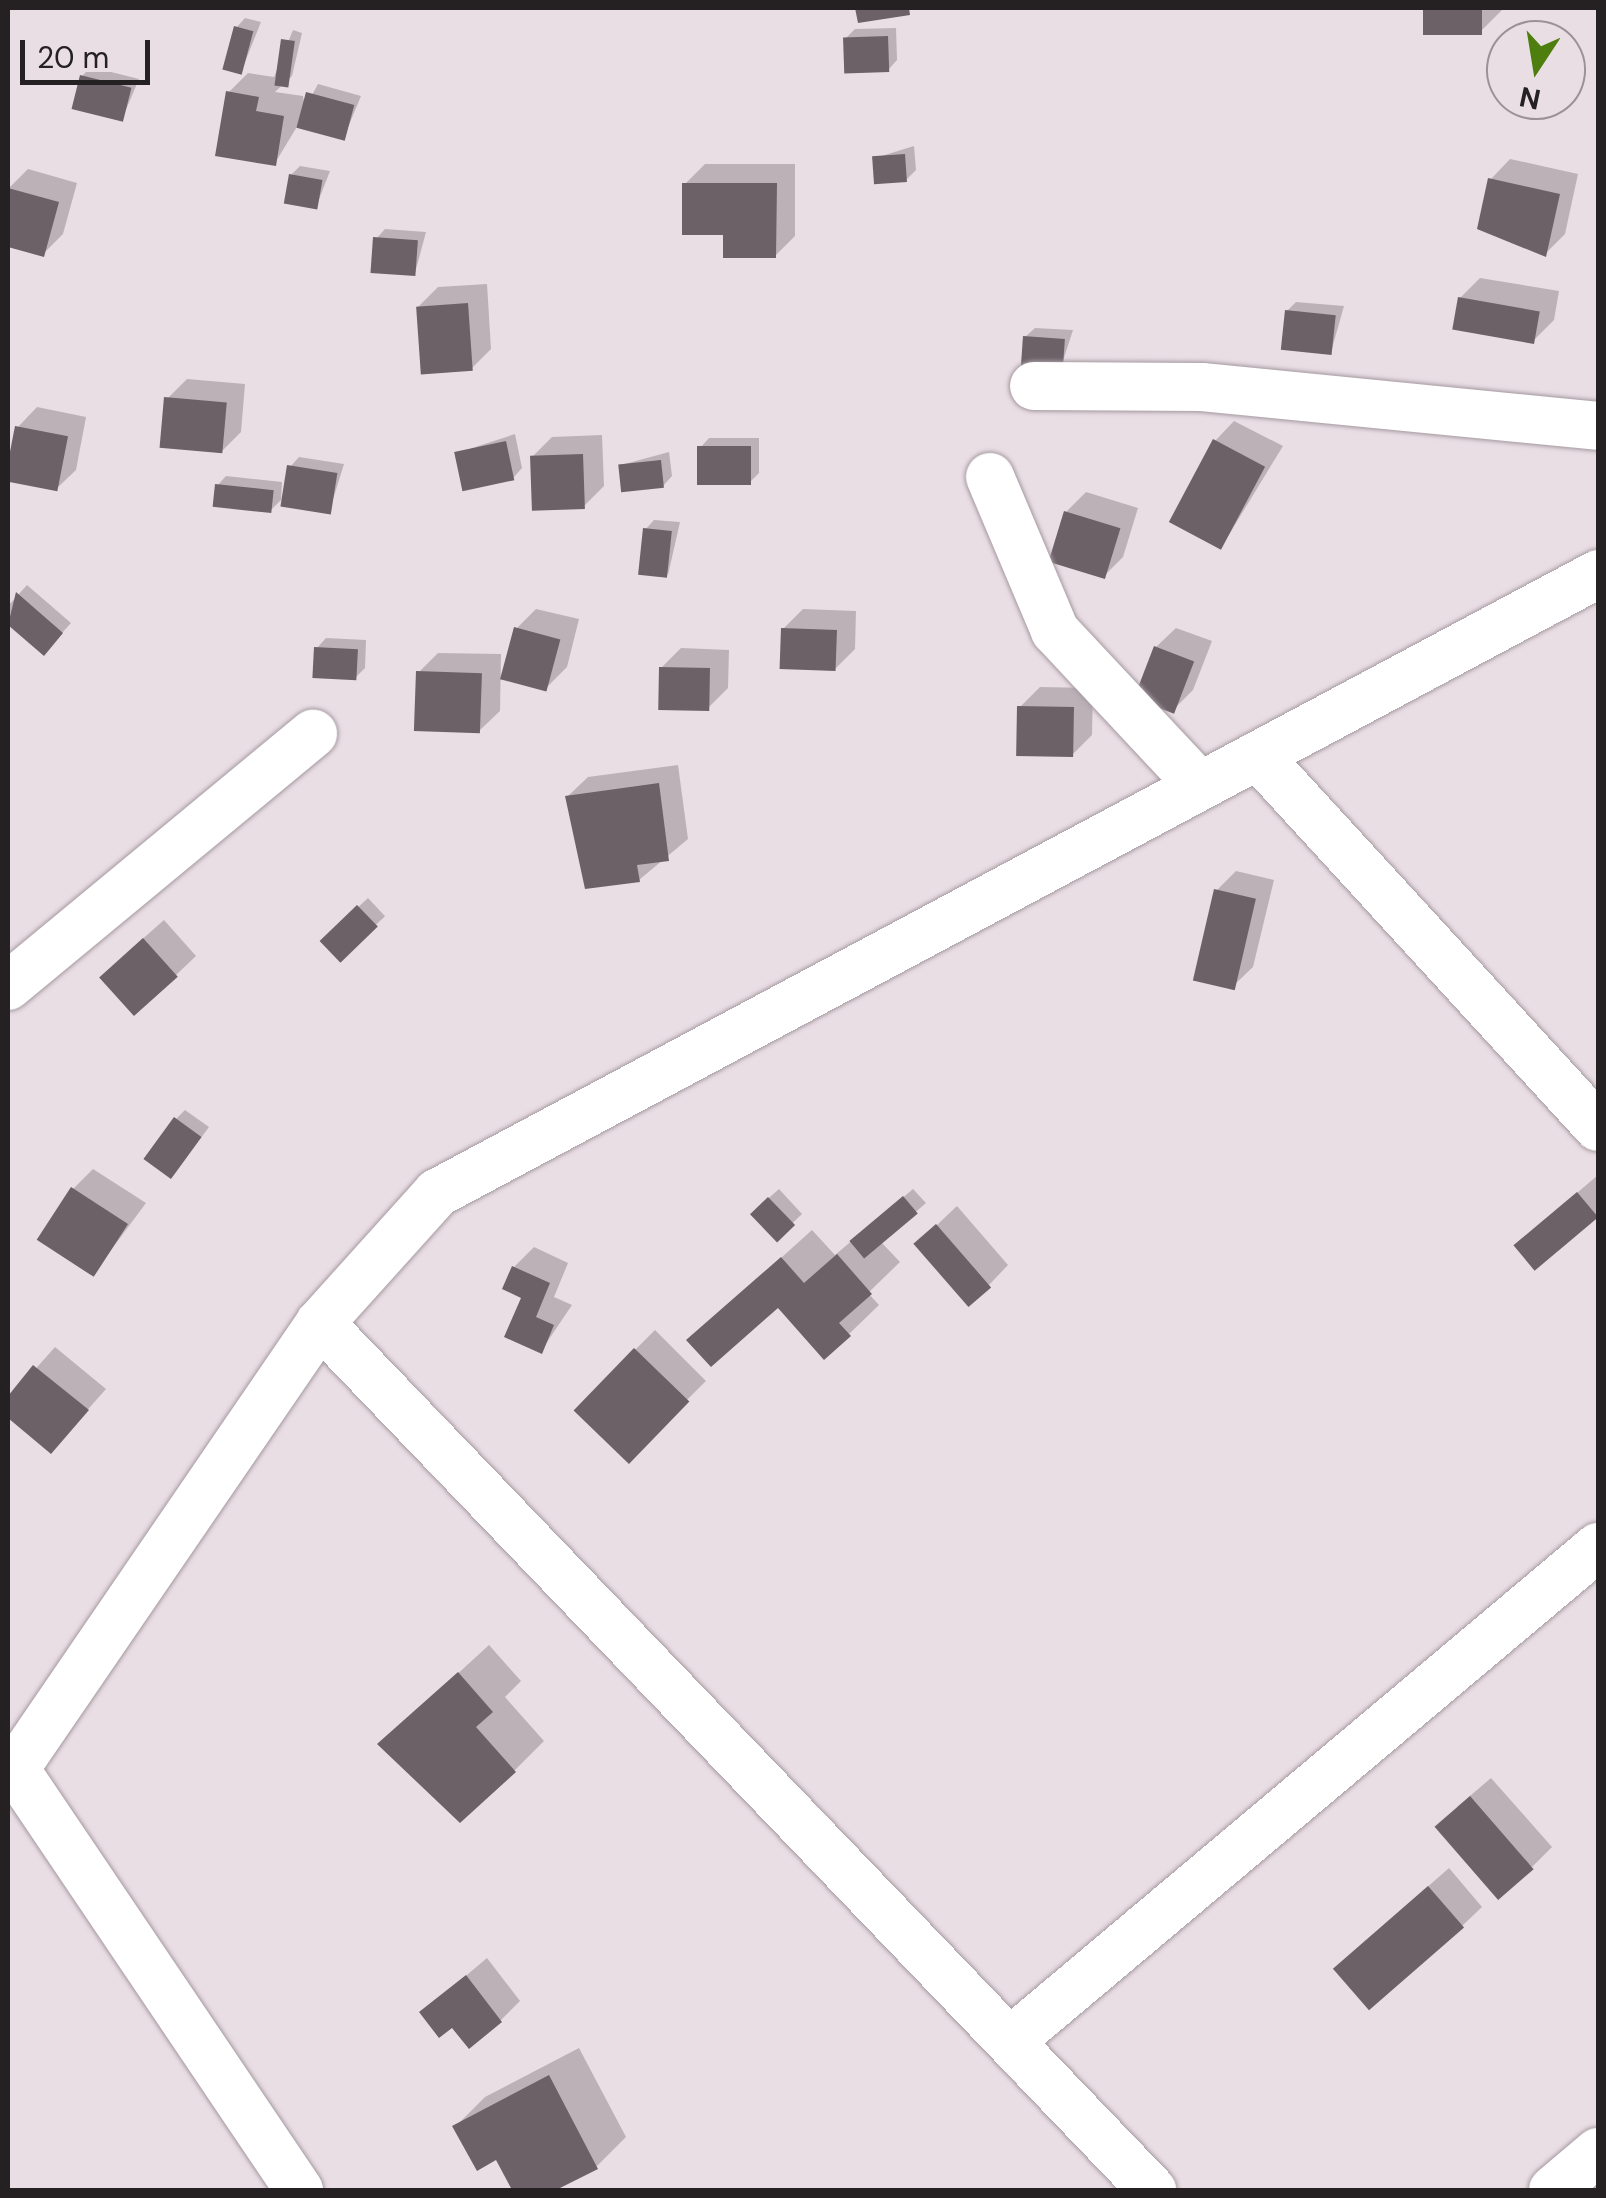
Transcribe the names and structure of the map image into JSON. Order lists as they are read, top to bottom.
{
  "scale_bar": "20 m",
  "north": "bottom"
}
